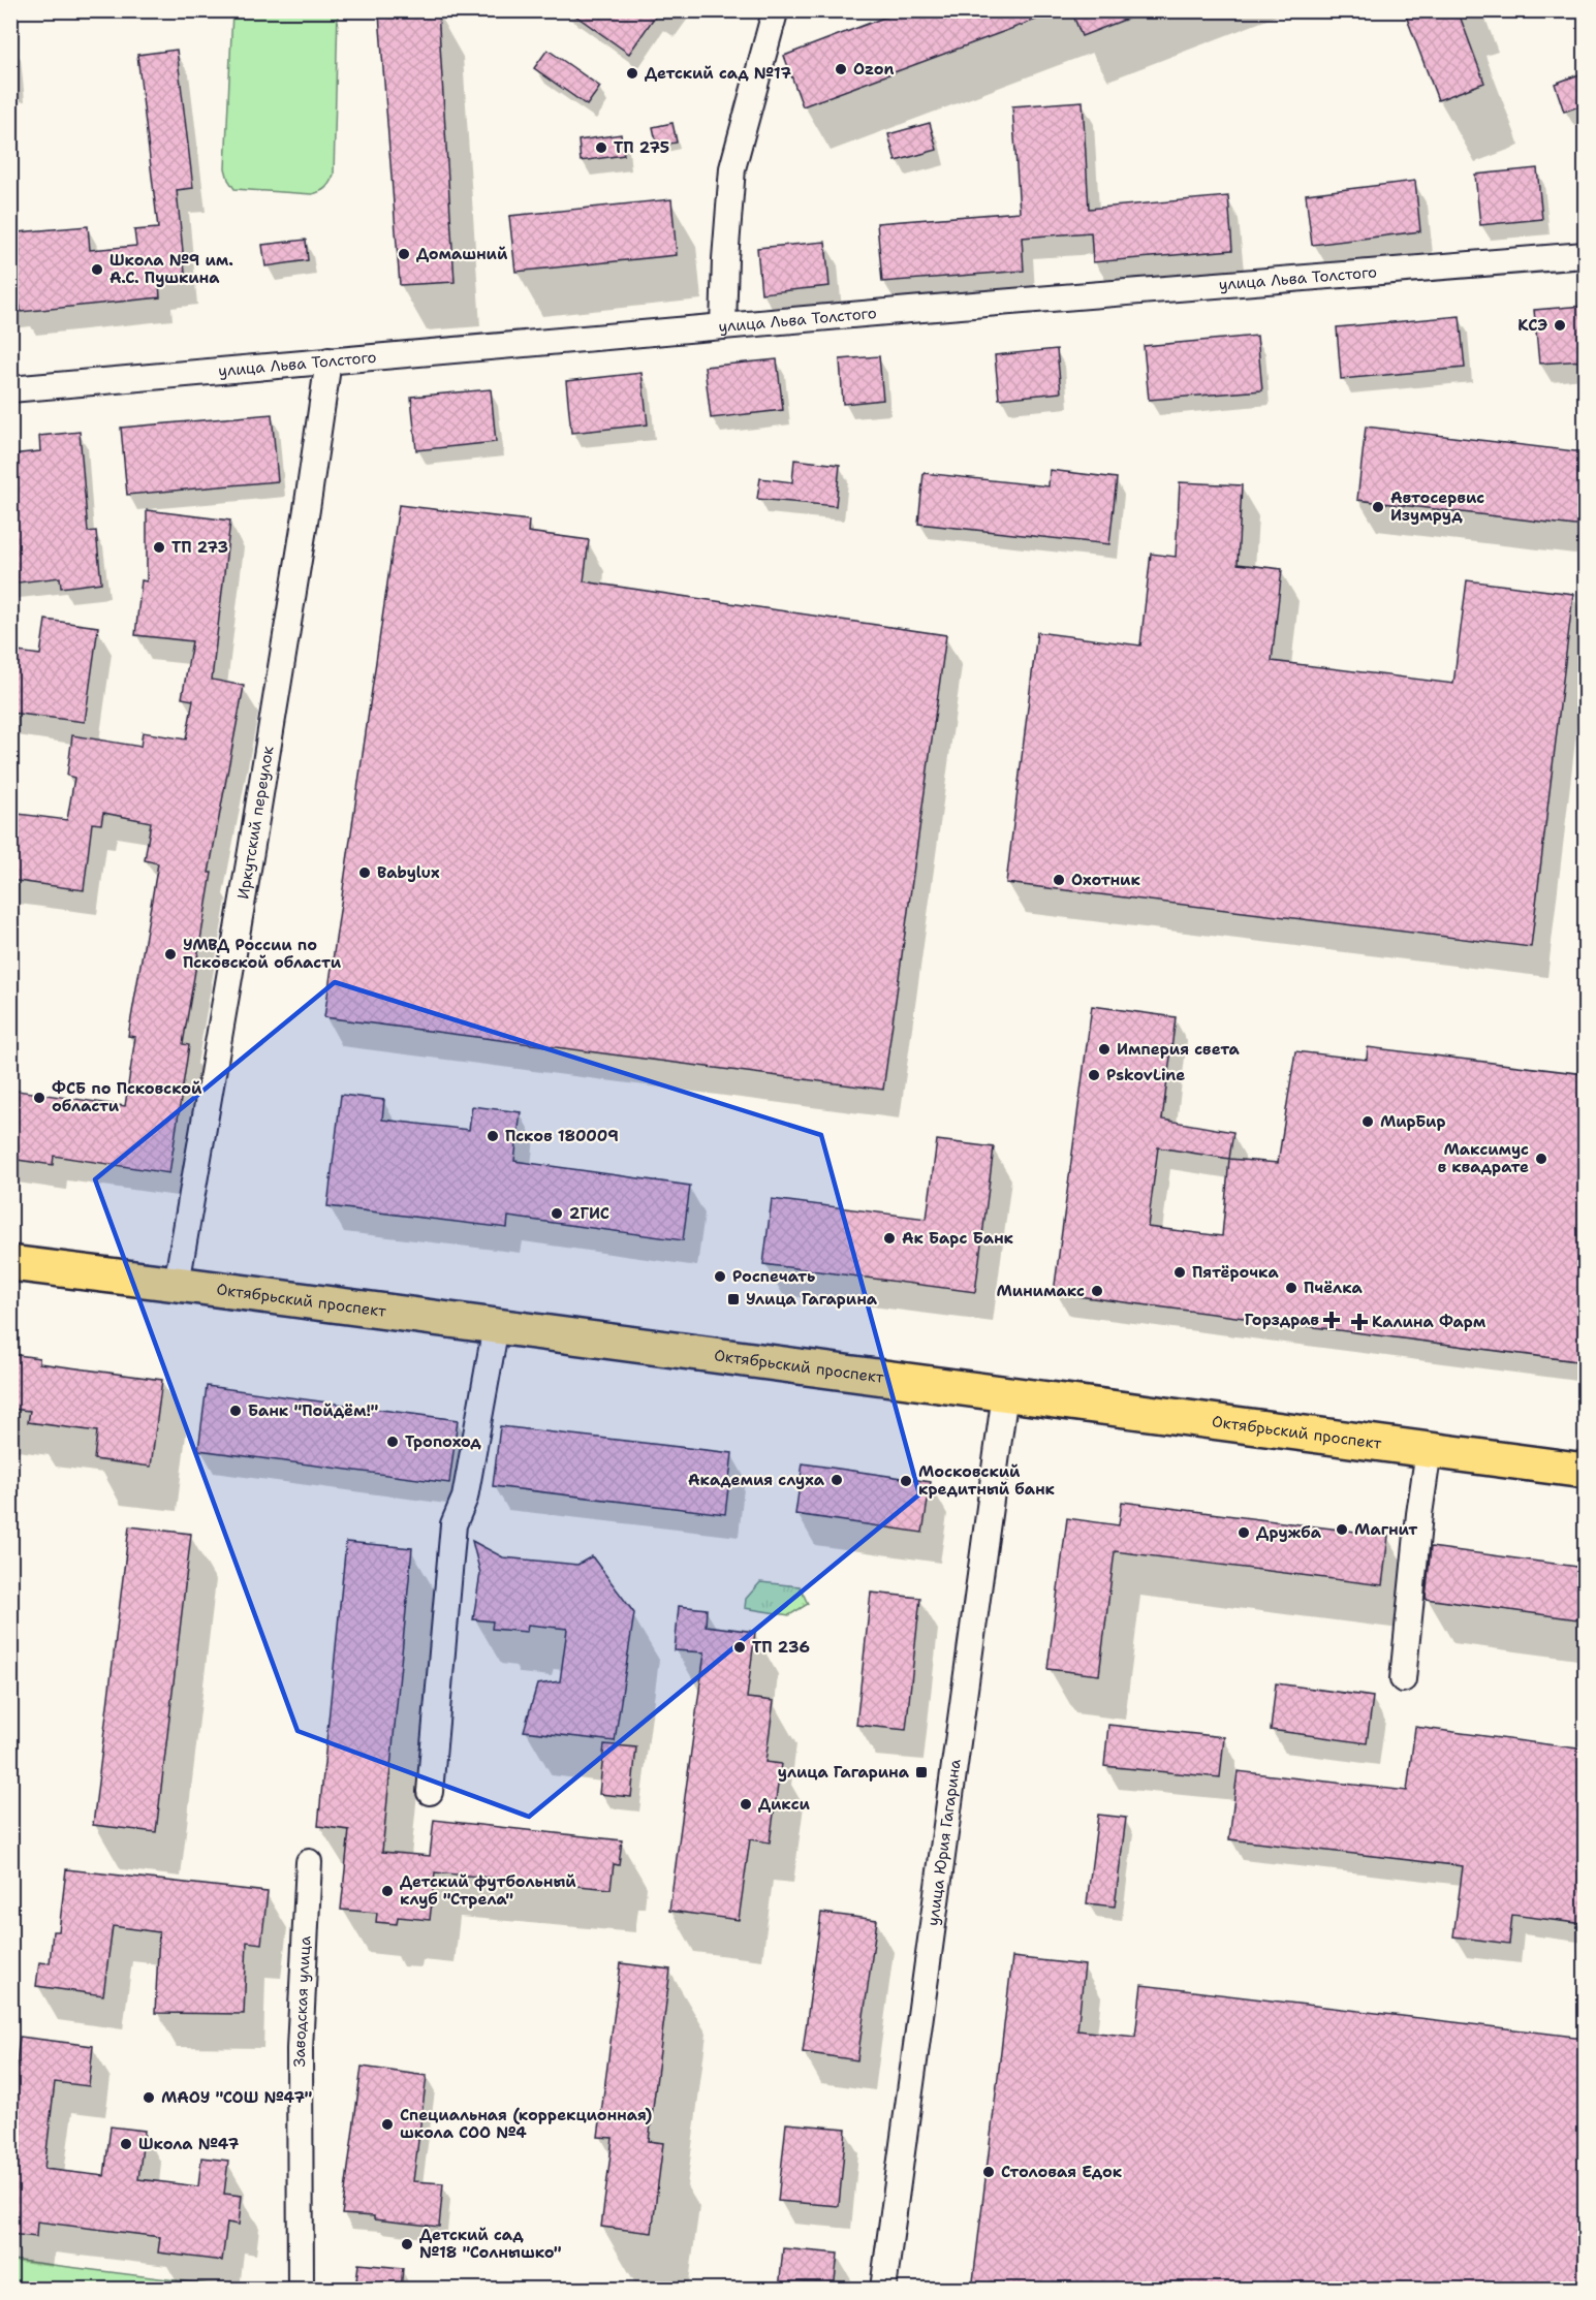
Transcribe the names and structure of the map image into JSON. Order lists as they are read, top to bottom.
{
  "streets": {
    "main road": ["Октябрьский проспект"],
    "street": [
      "улица Льва Толстого",
      "Иркутский переулок",
      "улица Юрия Гагарина",
      "Заводская улица"
    ]
  },
  "crossings": [
    ["улица Льва Толстого", "Иркутский переулок"],
    ["Иркутский переулок", "Октябрьский проспект"],
    ["Октябрьский проспект", "улица Юрия Гагарина"]
  ],
  "places": {
    "other": [
      "Ozon",
      "Детский сад №17",
      "ТП 275",
      "Домашний",
      "Школа №9 им. А.С. Пушкина",
      "КСЭ",
      "Автосервис Изумруд",
      "ТП 273",
      "Babylux",
      "Охотник",
      "УМВД России по Псковской области",
      "Империя света",
      "PskovLine",
      "ФСБ по Псковской области",
      "МирБир",
      "Псков 180009",
      "Максимус в квадрате",
      "2ГИС",
      "Ак Барс Банк",
      "Пятёрочка",
      "Роспечать",
      "Пчёлка",
      "Минимакс",
      "Банк \"Пойдём!\"",
      "Тропоход",
      "Академия слуха",
      "Московский кредитный банк",
      "Магнит",
      "Дружба",
      "ТП 236",
      "Дикси",
      "Детский футбольный клуб \"Стрела\"",
      "МАОУ \"СОШ №47\"",
      "Специальная (коррекционная) школа СОО №4",
      "Школа №47",
      "Столовая Едок",
      "Детский сад №18 \"Солнышко\""
    ],
    "transit": ["Улица Гагарина", "улица Гагарина"],
    "health": ["Горздрав", "Калина Фарм"]
  }
}
